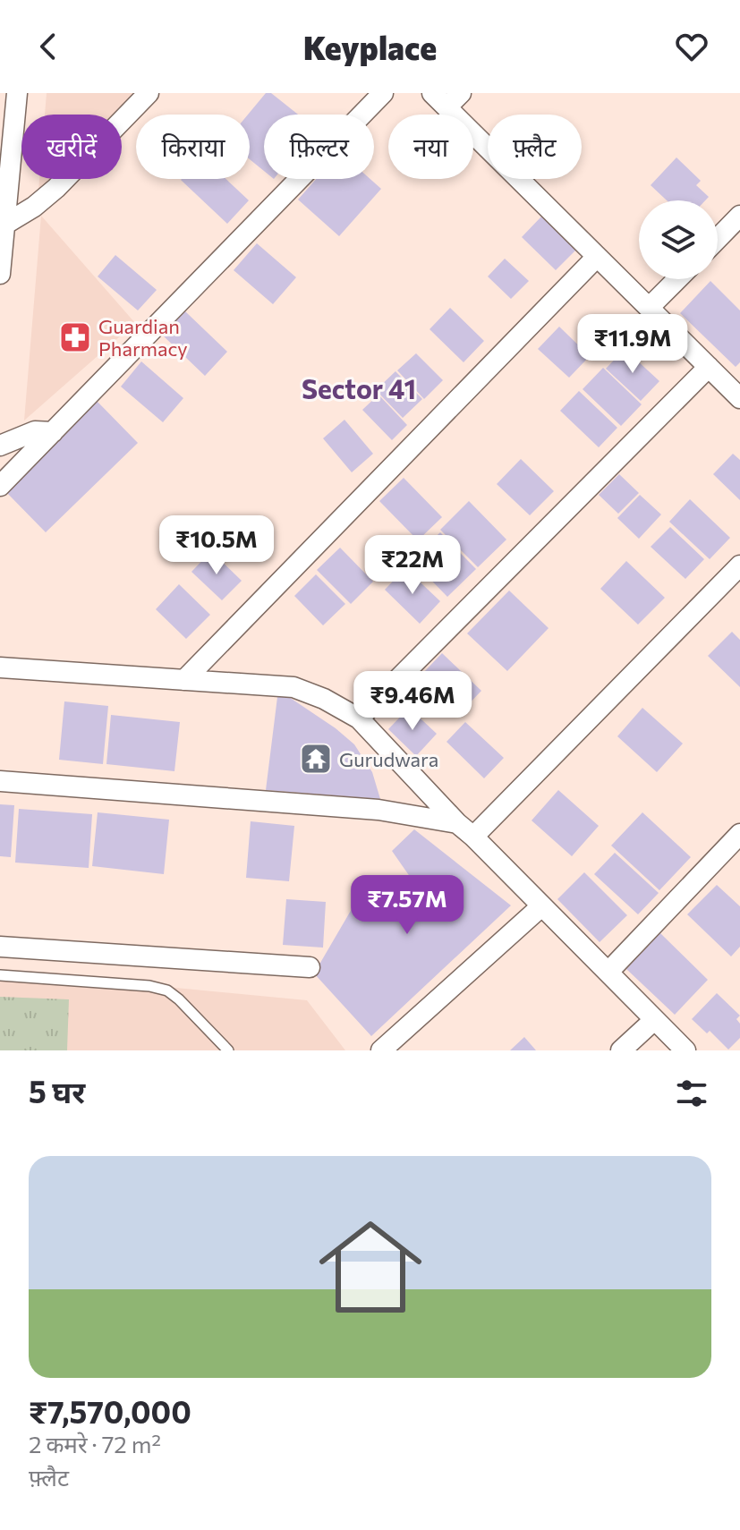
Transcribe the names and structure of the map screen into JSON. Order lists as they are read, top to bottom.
{
  "districts": ["Sector 41"],
  "places": {
    "pharmacy": ["Guardian Pharmacy"],
    "temple": ["Gurudwara"]
  },
  "page": {
    "header": "Keyplace",
    "chip": [
      "खरीदें",
      "किराया",
      "फ़िल्टर",
      "नया",
      "फ़्लैट"
    ],
    "price": [
      "₹11.9M",
      "₹10.5M",
      "₹22M",
      "₹9.46M",
      "₹7.57M"
    ],
    "heading": "5 घर",
    "list": [
      {
        "name": "₹7,570,000",
        "note": "2 कमरे · 72 m² · फ़्लैट"
      }
    ]
  }
}
